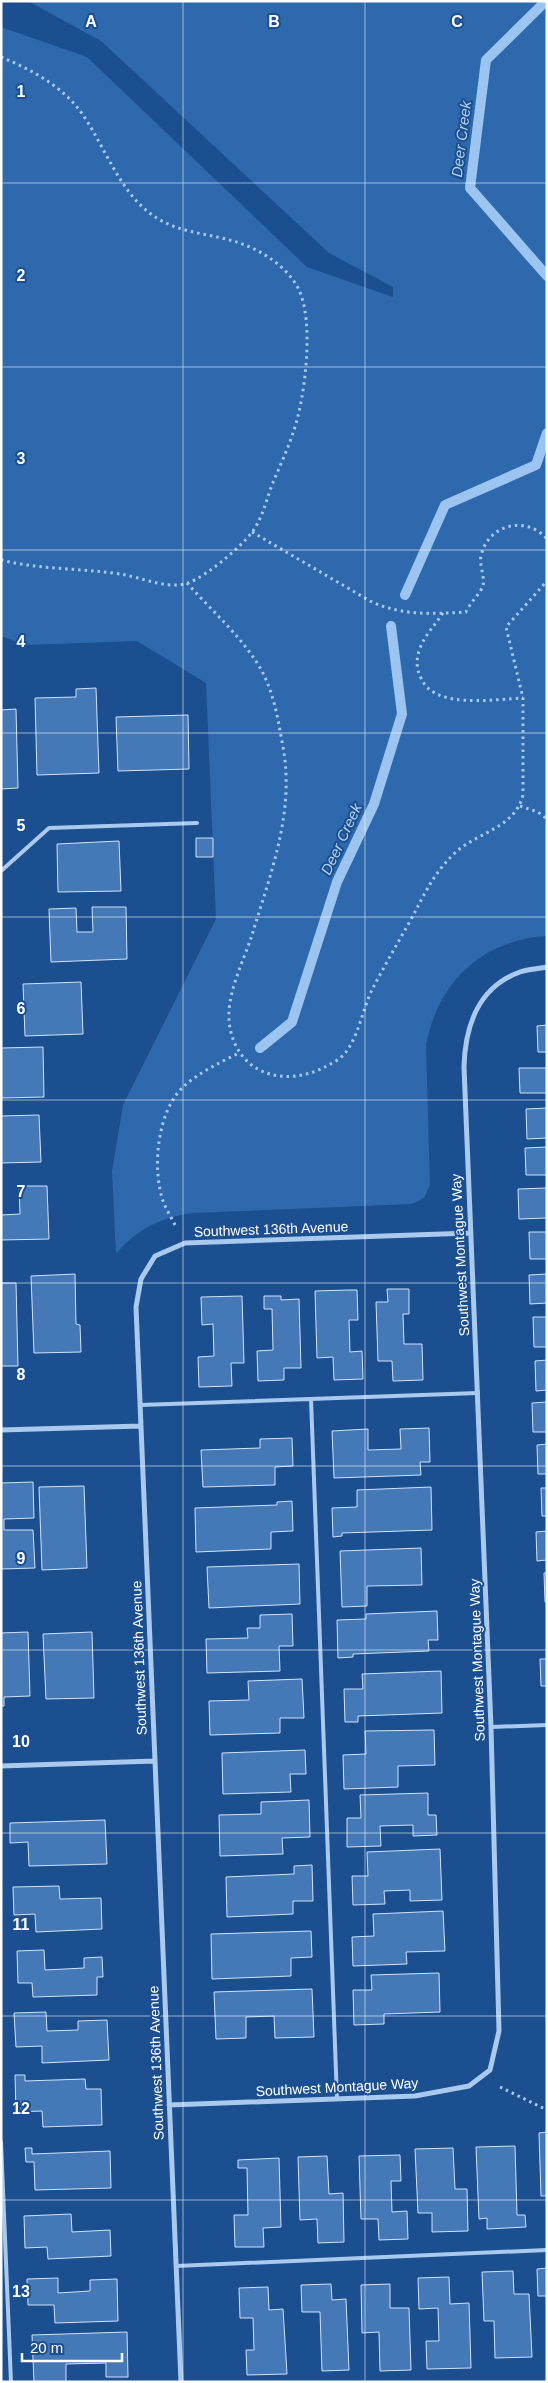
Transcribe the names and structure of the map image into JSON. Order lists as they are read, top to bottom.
{
  "streets": {
    "street": ["Southwest 136th Avenue", "Southwest Montague Way"]
  },
  "crossings": [
    ["Southwest 136th Avenue", "Southwest Montague Way"]
  ],
  "water": ["Deer Creek"],
  "scale_bar": "20 m",
  "grid": {
    "columns": ["A", "B", "C"],
    "rows": [
      "1",
      "2",
      "3",
      "4",
      "5",
      "6",
      "7",
      "8",
      "9",
      "10",
      "11",
      "12",
      "13"
    ]
  }
}
